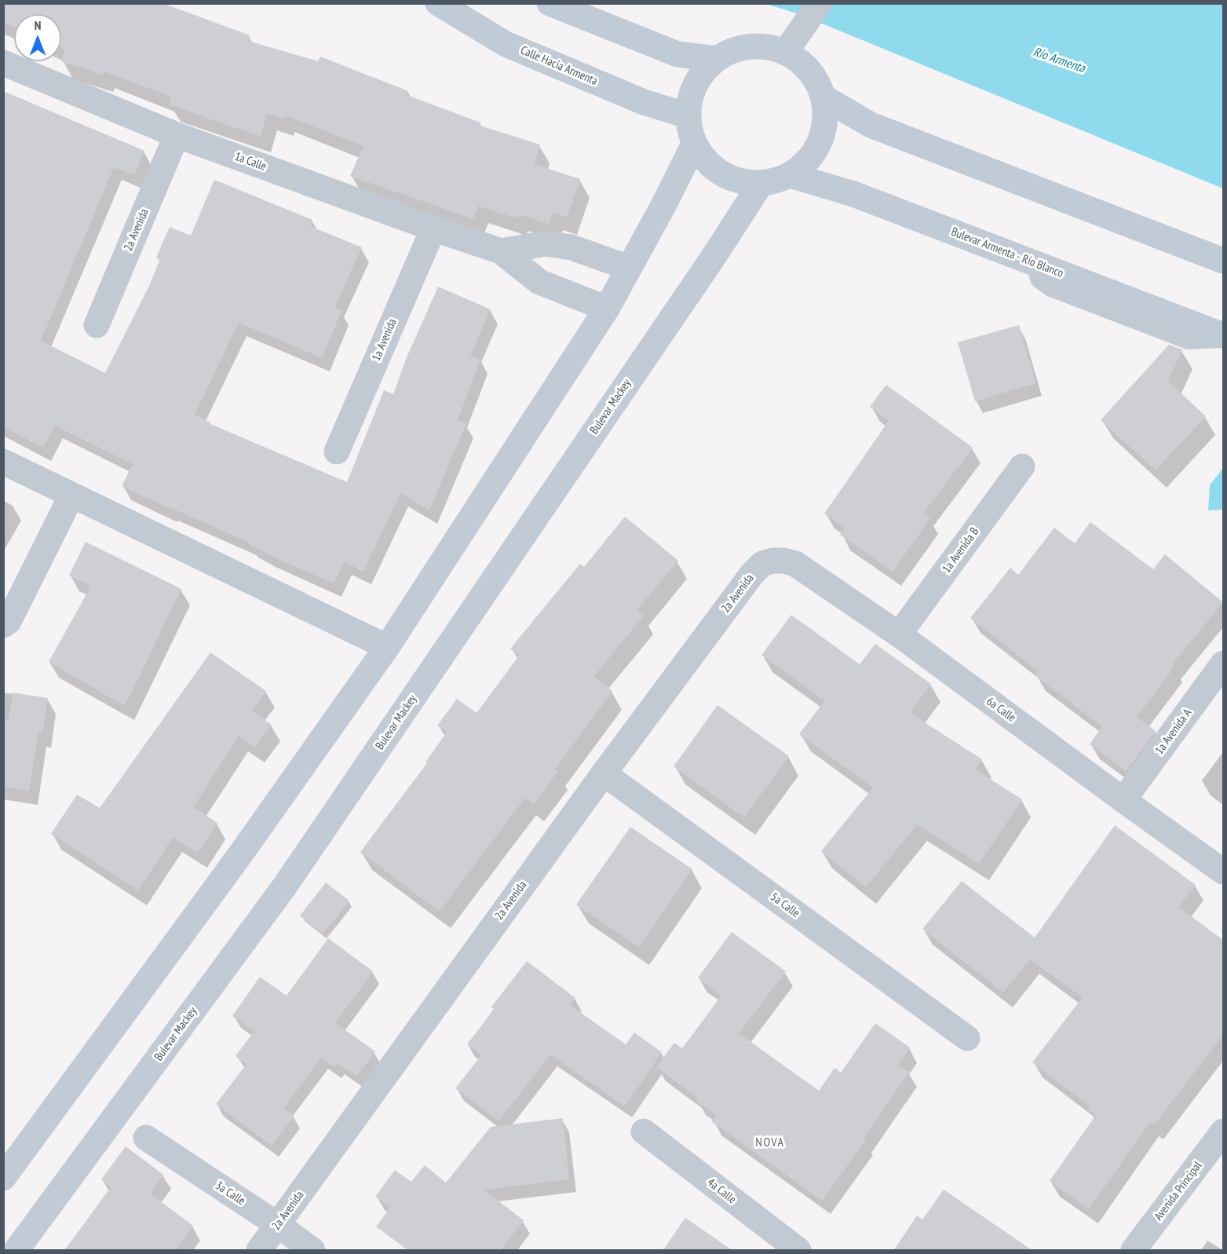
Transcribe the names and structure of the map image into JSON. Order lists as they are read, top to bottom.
{
  "streets": {
    "main road": ["Calle Hacia Armenta", "Bulevar Armenta - Río Blanco", "Bulevar Mackey"],
    "street": [
      "1a Calle",
      "2a Avenida",
      "1a Avenida",
      "1a Avenida B",
      "6a Calle",
      "1a Avenida A",
      "5a Calle",
      "4a Calle",
      "Avenida Principal",
      "3a Calle"
    ]
  },
  "crossings": [
    ["Calle Hacia Armenta", "Bulevar Armenta - Río Blanco"],
    ["Calle Hacia Armenta", "Bulevar Mackey"],
    ["1a Calle", "2a Avenida"],
    ["1a Calle", "1a Avenida"],
    ["2a Avenida", "6a Calle"],
    ["2a Avenida", "5a Calle"],
    ["2a Avenida", "3a Calle"],
    ["Bulevar Armenta - Río Blanco", "Bulevar Mackey"],
    ["1a Avenida B", "6a Calle"],
    ["6a Calle", "1a Avenida A"]
  ],
  "districts": ["NOVA"],
  "water": ["Río Armenta"],
  "north": "top"
}
